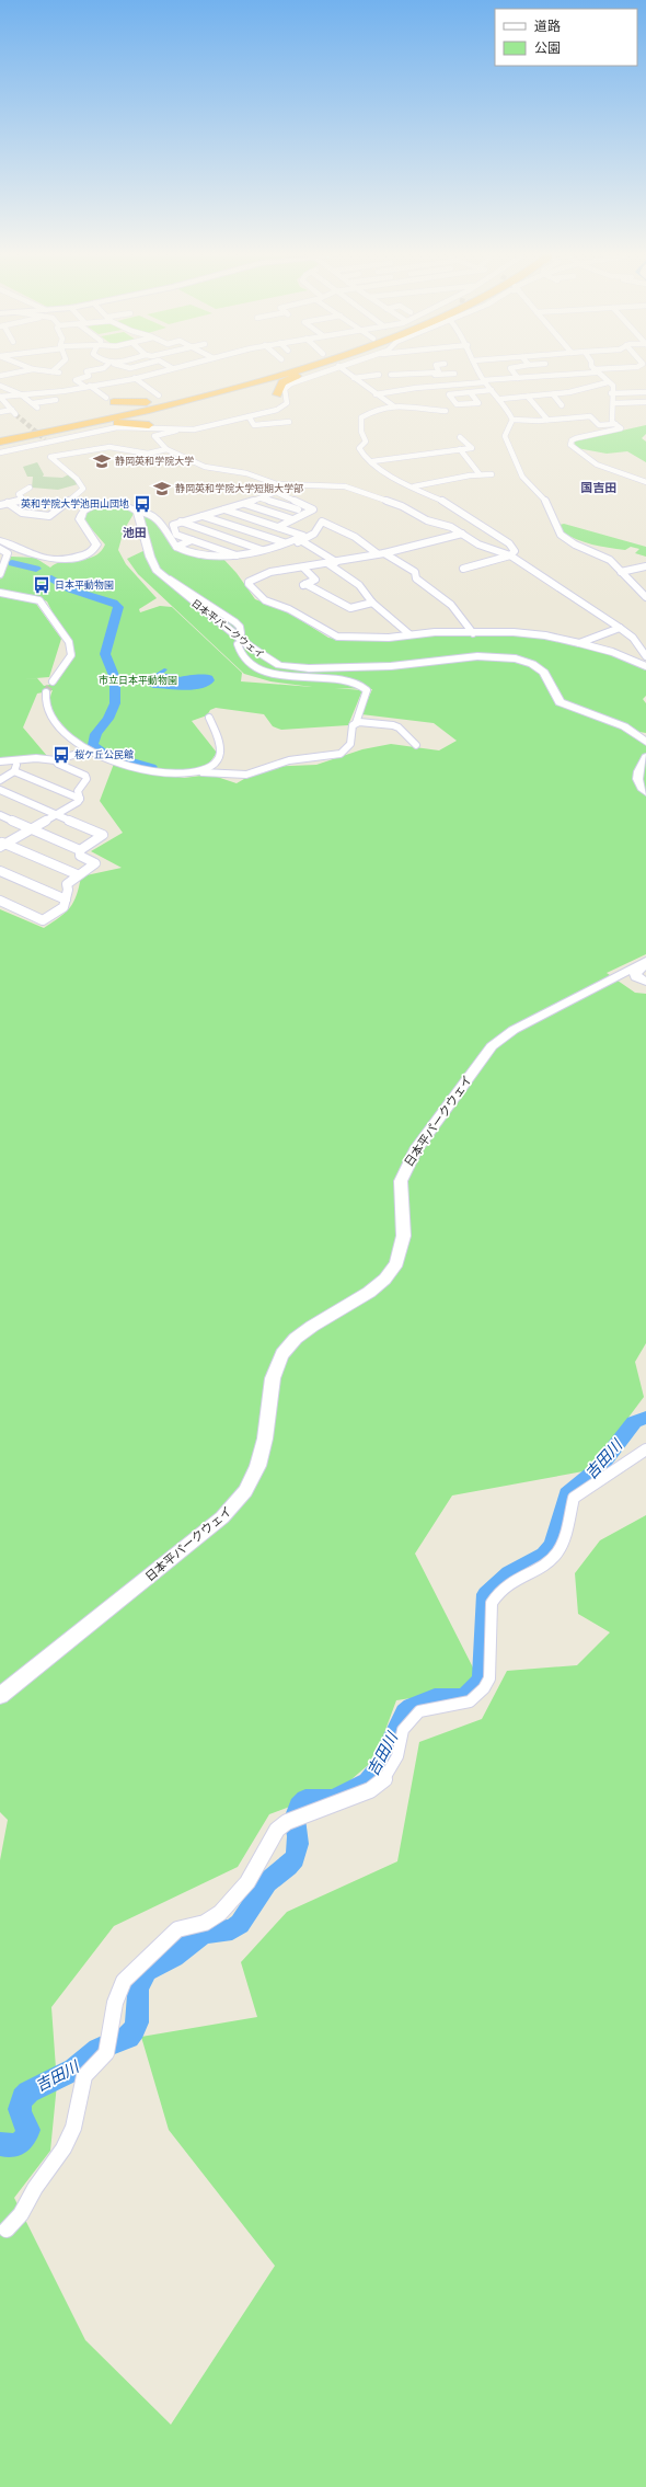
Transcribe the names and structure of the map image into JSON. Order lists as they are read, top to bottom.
{
  "streets": {
    "street": ["日本平パークウェイ"]
  },
  "districts": ["国吉田", "池田"],
  "water": ["吉田川"],
  "parks": ["市立日本平動物園"],
  "places": {
    "school or university": ["静岡英和学院大学", "静岡英和学院大学短期大学部"],
    "bus stop": ["英和学院大学池田山団地", "日本平動物園", "桜ケ丘公民館"]
  },
  "legend": ["道路", "公園"]
}
